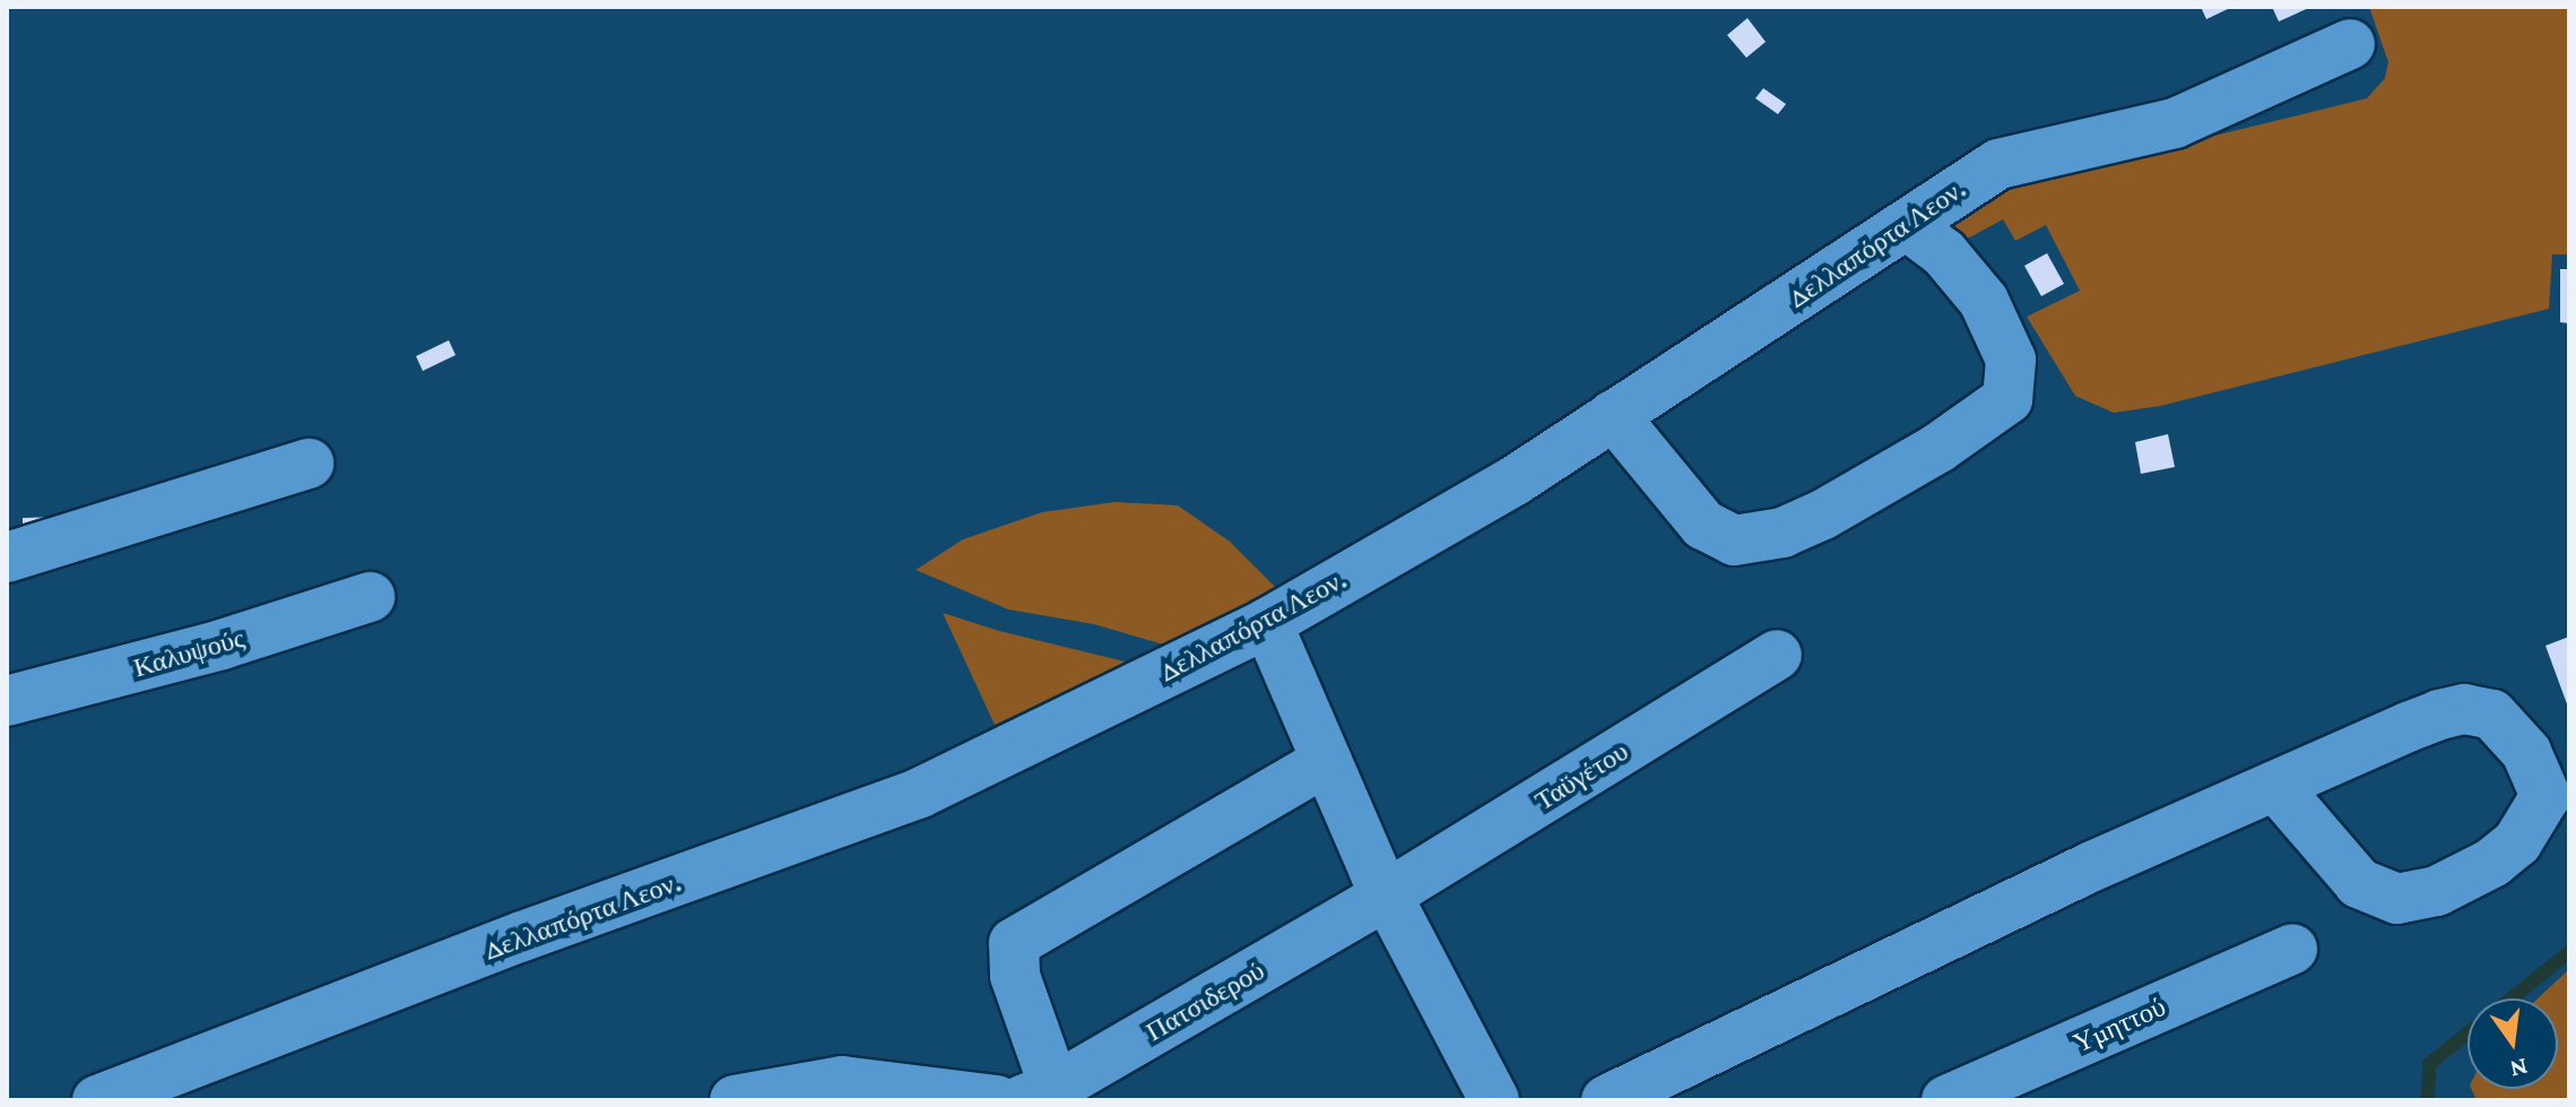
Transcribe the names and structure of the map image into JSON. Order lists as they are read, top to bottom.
{
  "streets": {
    "street": [
      "Δελλαπόρτα Λεον.",
      "Καλυψούς",
      "Ταϋγέτου",
      "Πατσιδερού",
      "Υμηττού"
    ]
  },
  "crossings": [
    ["Ταϋγέτου", "Πατσιδερού"]
  ],
  "north": "bottom"
}
